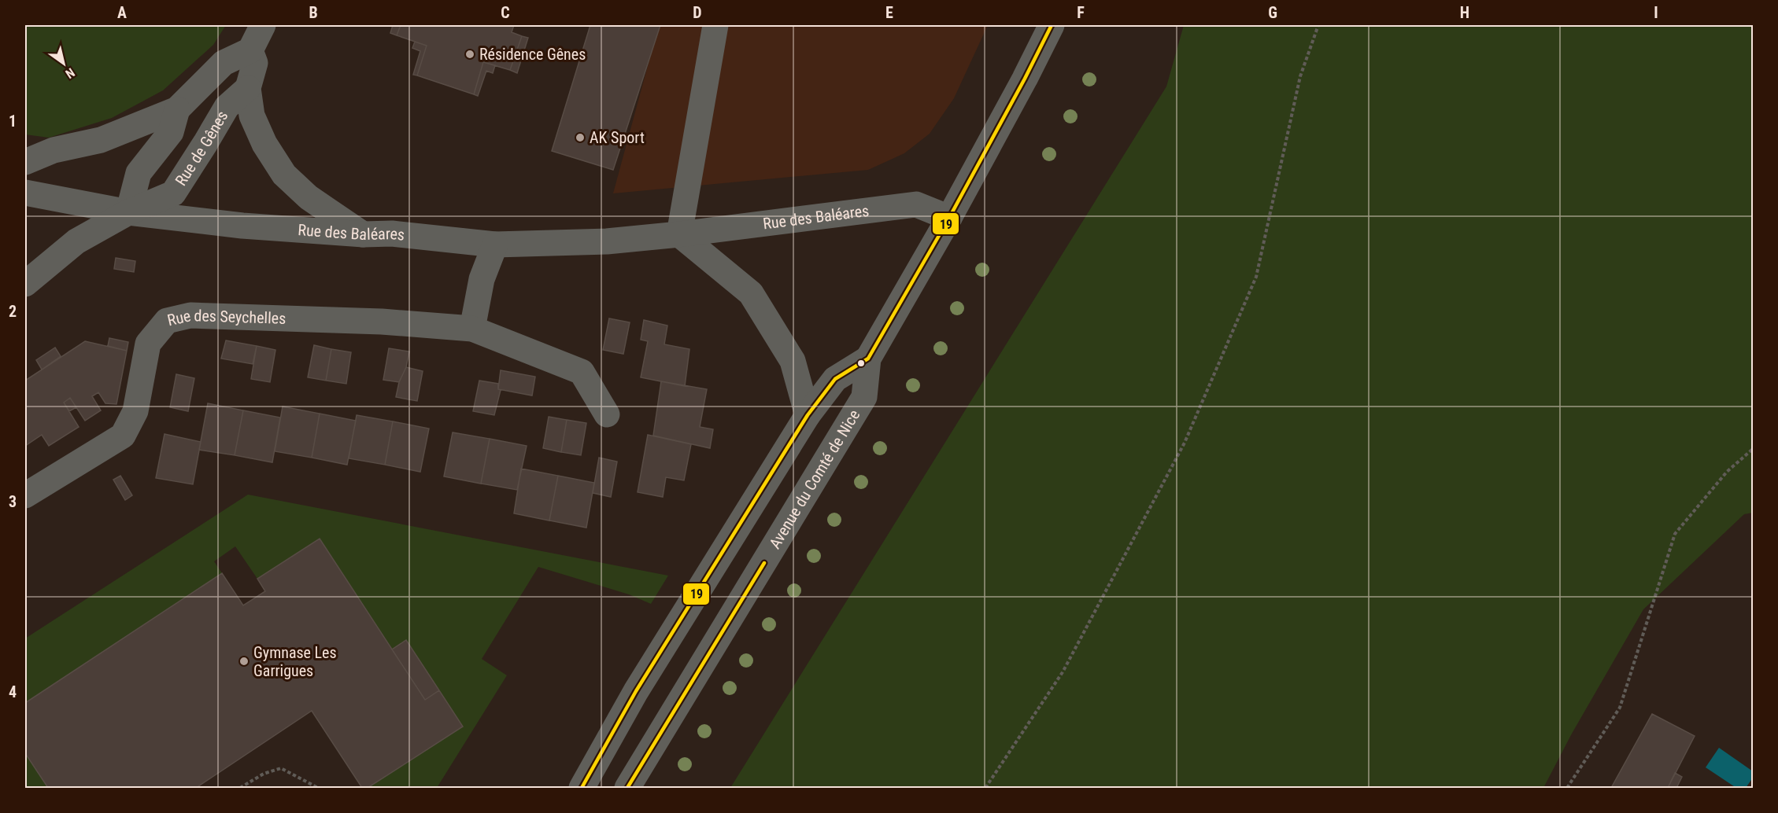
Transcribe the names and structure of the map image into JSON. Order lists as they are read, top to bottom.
{
  "streets": {
    "street": [
      "Rue de Gênes",
      "Rue des Baléares",
      "Rue des Seychelles",
      "Avenue du Comté de Nice"
    ]
  },
  "crossings": [
    ["Rue de Gênes", "Rue des Baléares"],
    ["Rue des Baléares", "Avenue du Comté de Nice"]
  ],
  "places": ["Résidence Gênes", "AK Sport", "Gymnase Les Garrigues"],
  "lines": ["transit line 19"],
  "north": "bottom right",
  "grid": {
    "columns": [
      "A",
      "B",
      "C",
      "D",
      "E",
      "F",
      "G",
      "H",
      "I"
    ],
    "rows": [
      "1",
      "2",
      "3",
      "4"
    ]
  }
}
